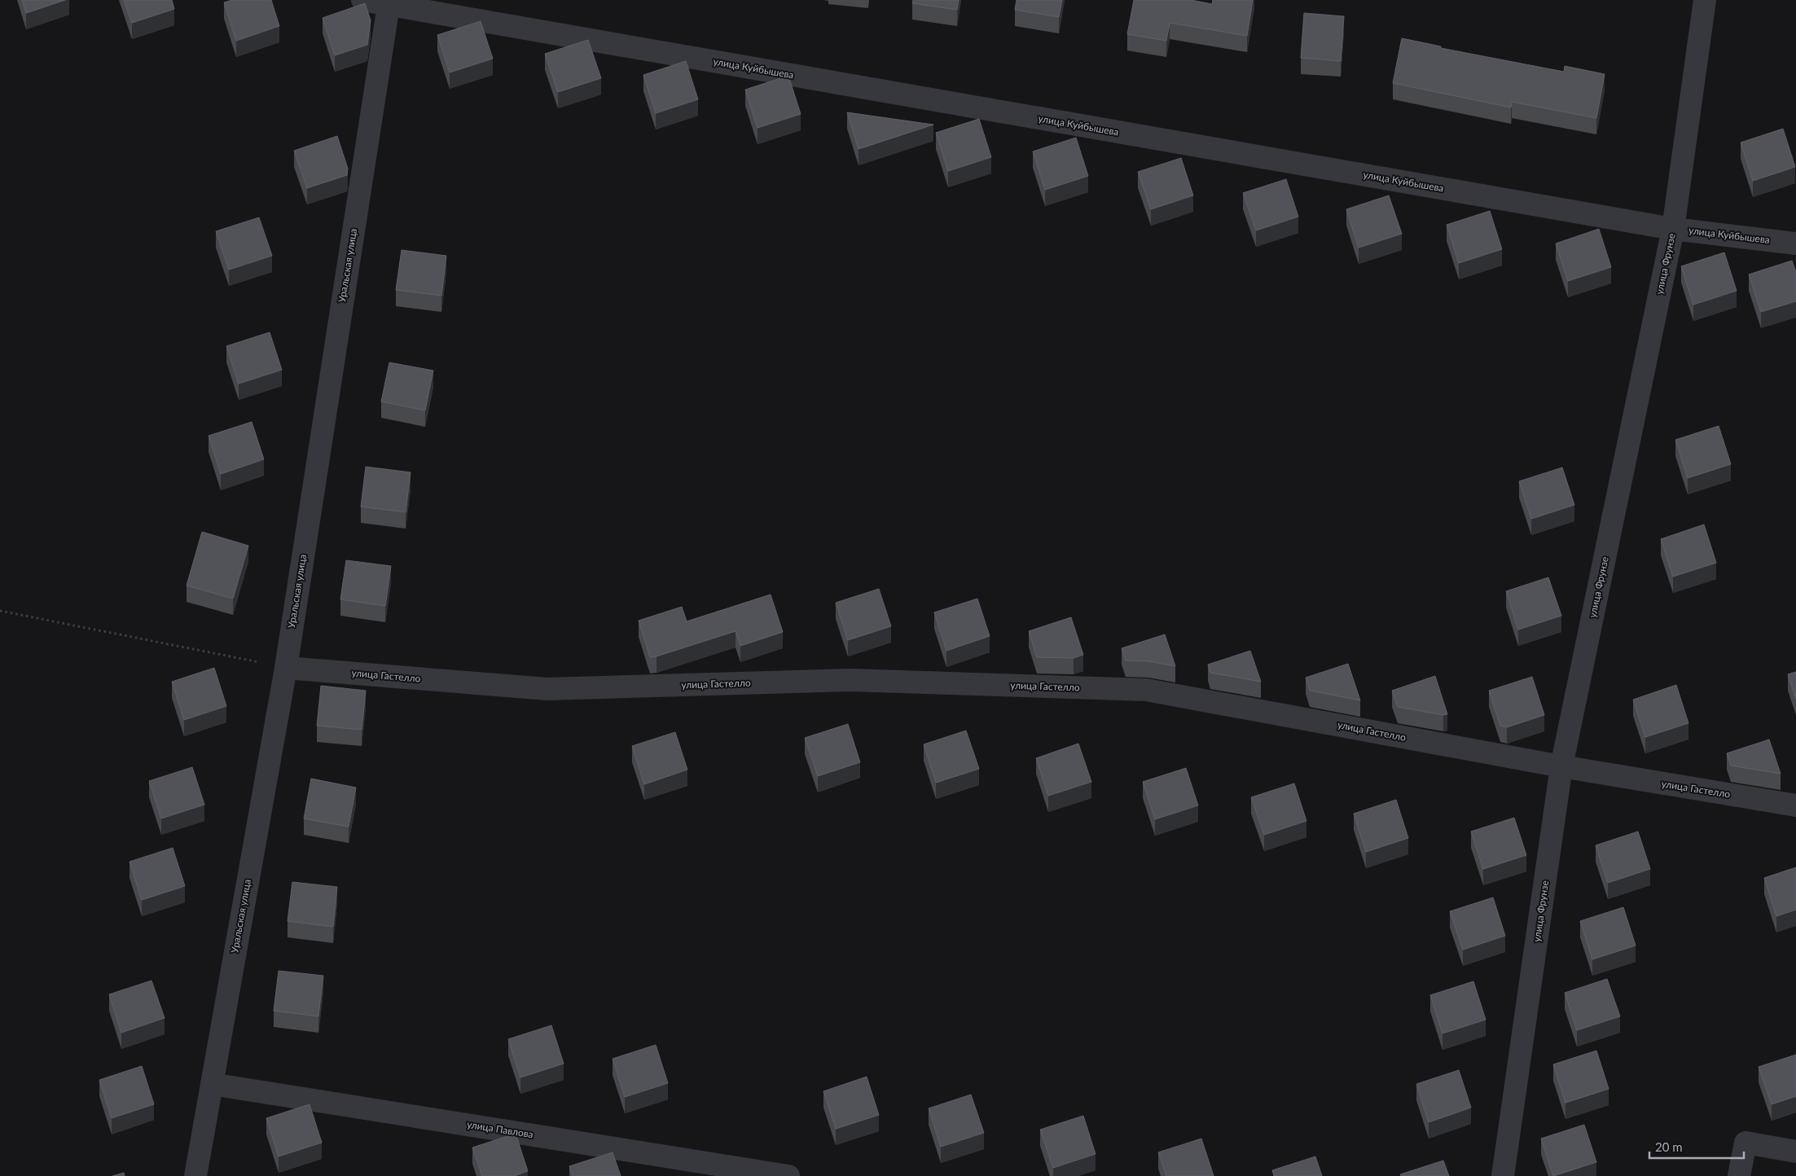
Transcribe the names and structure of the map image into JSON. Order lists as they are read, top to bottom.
{
  "streets": {
    "street": [
      "улица Куйбышева",
      "улица Фрунзе",
      "Уральская улица",
      "улица Гастелло",
      "улица Павлова"
    ]
  },
  "crossings": [
    ["улица Куйбышева", "улица Фрунзе"],
    ["улица Куйбышева", "Уральская улица"],
    ["улица Фрунзе", "улица Гастелло"],
    ["Уральская улица", "улица Гастелло"],
    ["Уральская улица", "улица Павлова"]
  ],
  "scale_bar": "20 m"
}
